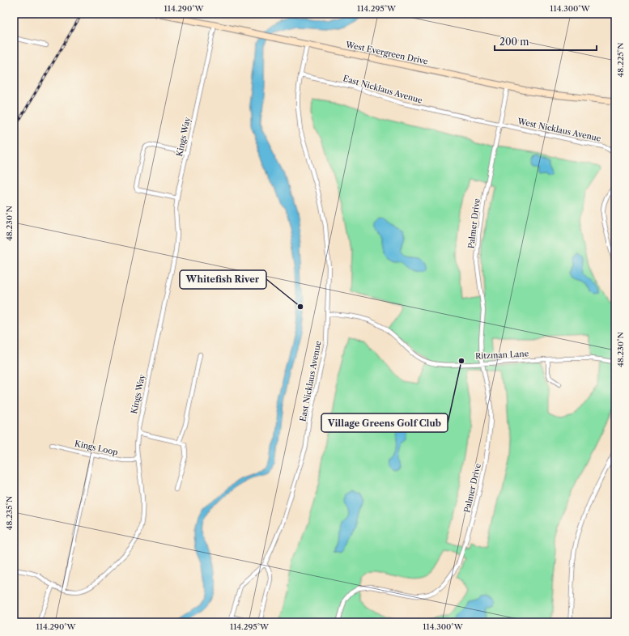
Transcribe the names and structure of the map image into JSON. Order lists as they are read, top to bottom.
{
  "streets": {
    "street": [
      "West Evergreen Drive",
      "East Nicklaus Avenue",
      "West Nicklaus Avenue",
      "Kings Way",
      "Palmer Drive",
      "Ritzman Lane",
      "Kings Loop"
    ]
  },
  "crossings": [
    ["West Evergreen Drive", "East Nicklaus Avenue"],
    ["West Evergreen Drive", "Kings Way"],
    ["West Evergreen Drive", "Palmer Drive"],
    ["East Nicklaus Avenue", "West Nicklaus Avenue"],
    ["East Nicklaus Avenue", "Palmer Drive"],
    ["East Nicklaus Avenue", "Ritzman Lane"],
    ["West Nicklaus Avenue", "Palmer Drive"],
    ["Kings Way", "Kings Loop"],
    ["Palmer Drive", "Ritzman Lane"]
  ],
  "places": ["Whitefish River", "Village Greens Golf Club"],
  "scale_bar": "200 m",
  "coordinates": [
    "114.290°W",
    "114.295°W",
    "114.300°W",
    "48.225°N",
    "48.230°N",
    "48.235°N"
  ]
}
